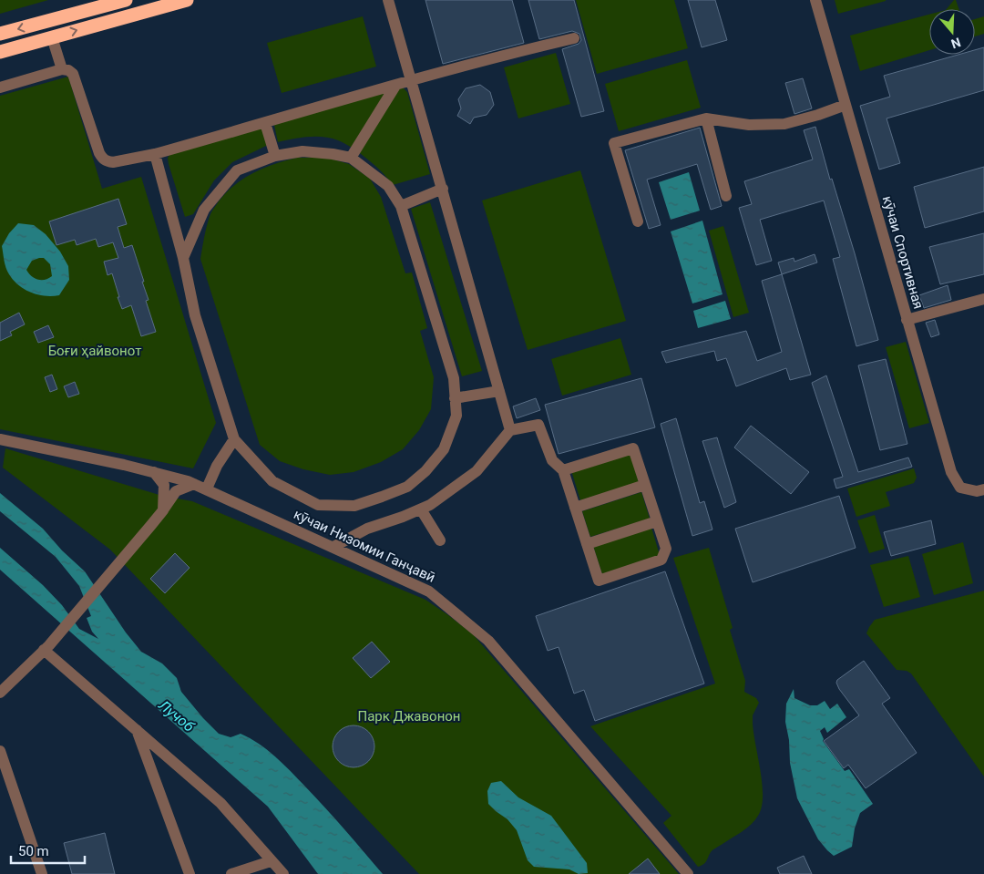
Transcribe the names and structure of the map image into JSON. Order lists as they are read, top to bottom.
{
  "streets": {
    "street": ["кӯчаи Спортивная", "кӯчаи Низомии Ганҷавӣ"]
  },
  "water": ["Лучоб"],
  "parks": ["Боғи ҳайвонот", "Парк Джавонон"],
  "scale_bar": "50 m",
  "north": "bottom"
}
